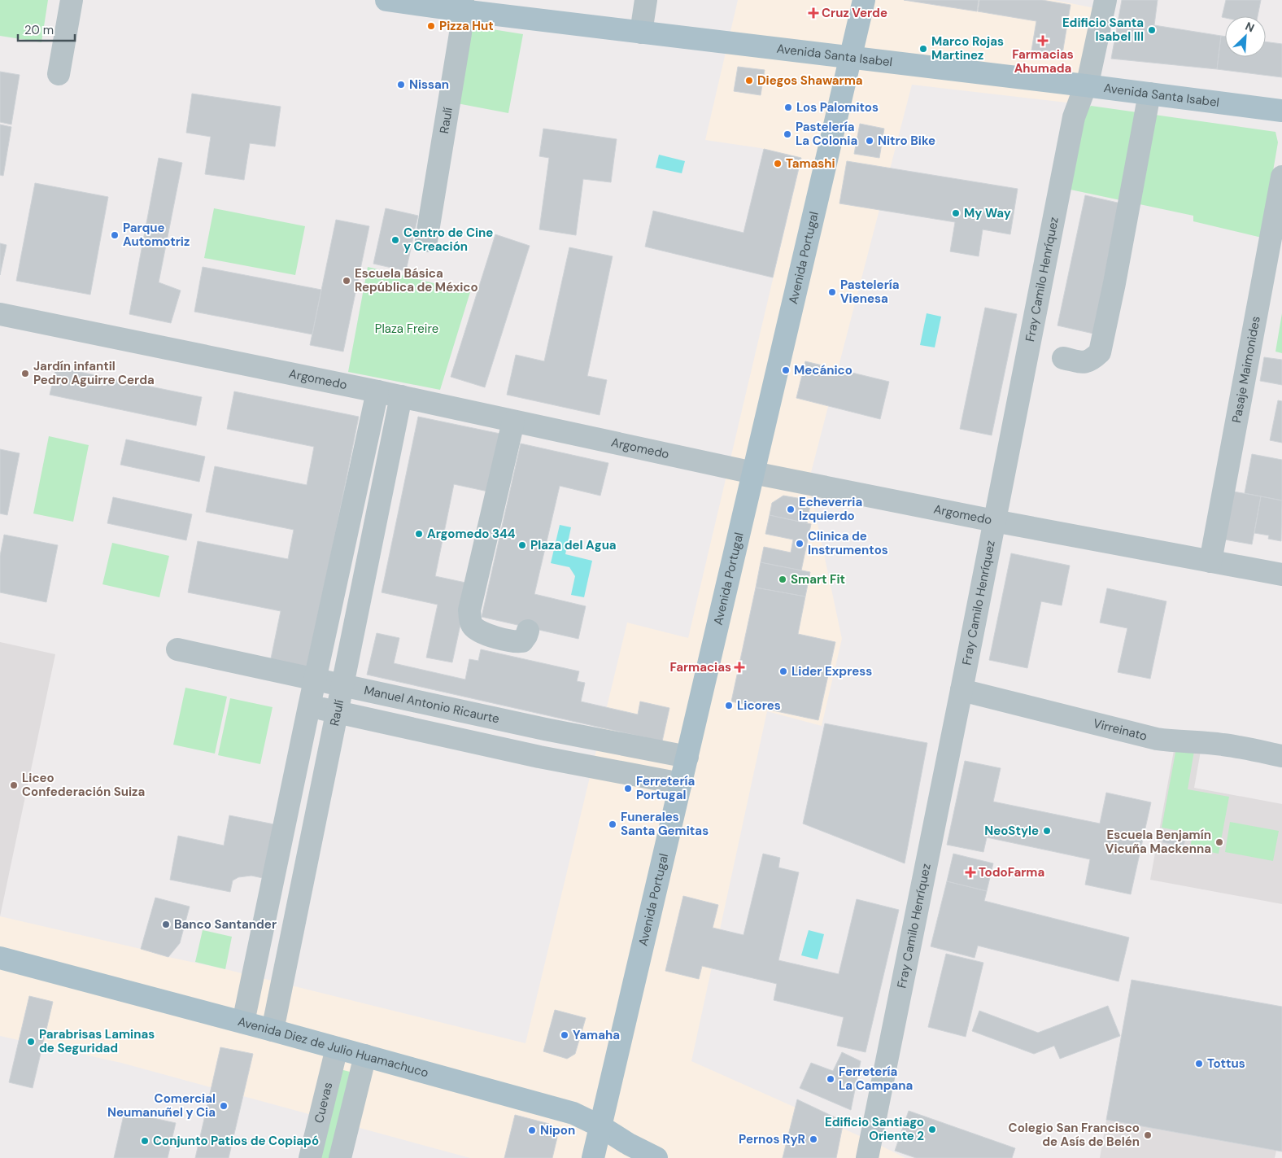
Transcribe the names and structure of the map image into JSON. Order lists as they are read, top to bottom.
{
  "streets": {
    "main road": ["Avenida Santa Isabel", "Avenida Portugal", "Avenida Diez de Julio Huamachuco"],
    "street": [
      "Raulí",
      "Fray Camilo Henríquez",
      "Pasaje Maimonides",
      "Argomedo",
      "Manuel Antonio Ricaurte",
      "Virreinato",
      "Cuevas"
    ]
  },
  "crossings": [
    ["Avenida Santa Isabel", "Raulí"],
    ["Avenida Santa Isabel", "Avenida Portugal"],
    ["Avenida Santa Isabel", "Fray Camilo Henríquez"],
    ["Raulí", "Argomedo"],
    ["Raulí", "Manuel Antonio Ricaurte"],
    ["Raulí", "Avenida Diez de Julio Huamachuco"],
    ["Avenida Portugal", "Argomedo"],
    ["Avenida Portugal", "Manuel Antonio Ricaurte"],
    ["Avenida Portugal", "Avenida Diez de Julio Huamachuco"],
    ["Fray Camilo Henríquez", "Argomedo"],
    ["Fray Camilo Henríquez", "Virreinato"],
    ["Pasaje Maimonides", "Argomedo"],
    ["Avenida Diez de Julio Huamachuco", "Cuevas"]
  ],
  "parks": ["Plaza Freire"],
  "places": {
    "health": [
      "Cruz Verde",
      "Farmacias Ahumada",
      "Farmacias",
      "TodoFarma"
    ],
    "other": [
      "Pizza Hut",
      "Edificio Santa Isabel III",
      "Marco Rojas Martinez",
      "Diegos Shawarma",
      "Nissan",
      "Los Palomitos",
      "Pastelería La Colonia",
      "Nitro Bike",
      "Tamashi",
      "My Way",
      "Parque Automotriz",
      "Centro de Cine y Creación",
      "Escuela Básica República de México",
      "Pastelería Vienesa",
      "Mecánico",
      "Jardín infantil Pedro Aguirre Cerda",
      "Echeverria Izquierdo",
      "Argomedo 344",
      "Clinica de Instrumentos",
      "Plaza del Agua",
      "Smart Fit",
      "Lider Express",
      "Licores",
      "Liceo Confederación Suiza",
      "Ferretería Portugal",
      "Funerales Santa Gemitas",
      "NeoStyle",
      "Escuela Benjamín Vicuña Mackenna",
      "Banco Santander",
      "Yamaha",
      "Parabrisas Laminas de Seguridad",
      "Tottus",
      "Ferretería La Campana",
      "Comercial Neumanuñel y Cia",
      "Edificio Santiago Oriente 2",
      "Nipon",
      "Colegio San Francisco de Asís de Belén",
      "Pernos RyR",
      "Conjunto Patios de Copiapó"
    ]
  },
  "scale_bar": "20 m",
  "north": "top right"
}
